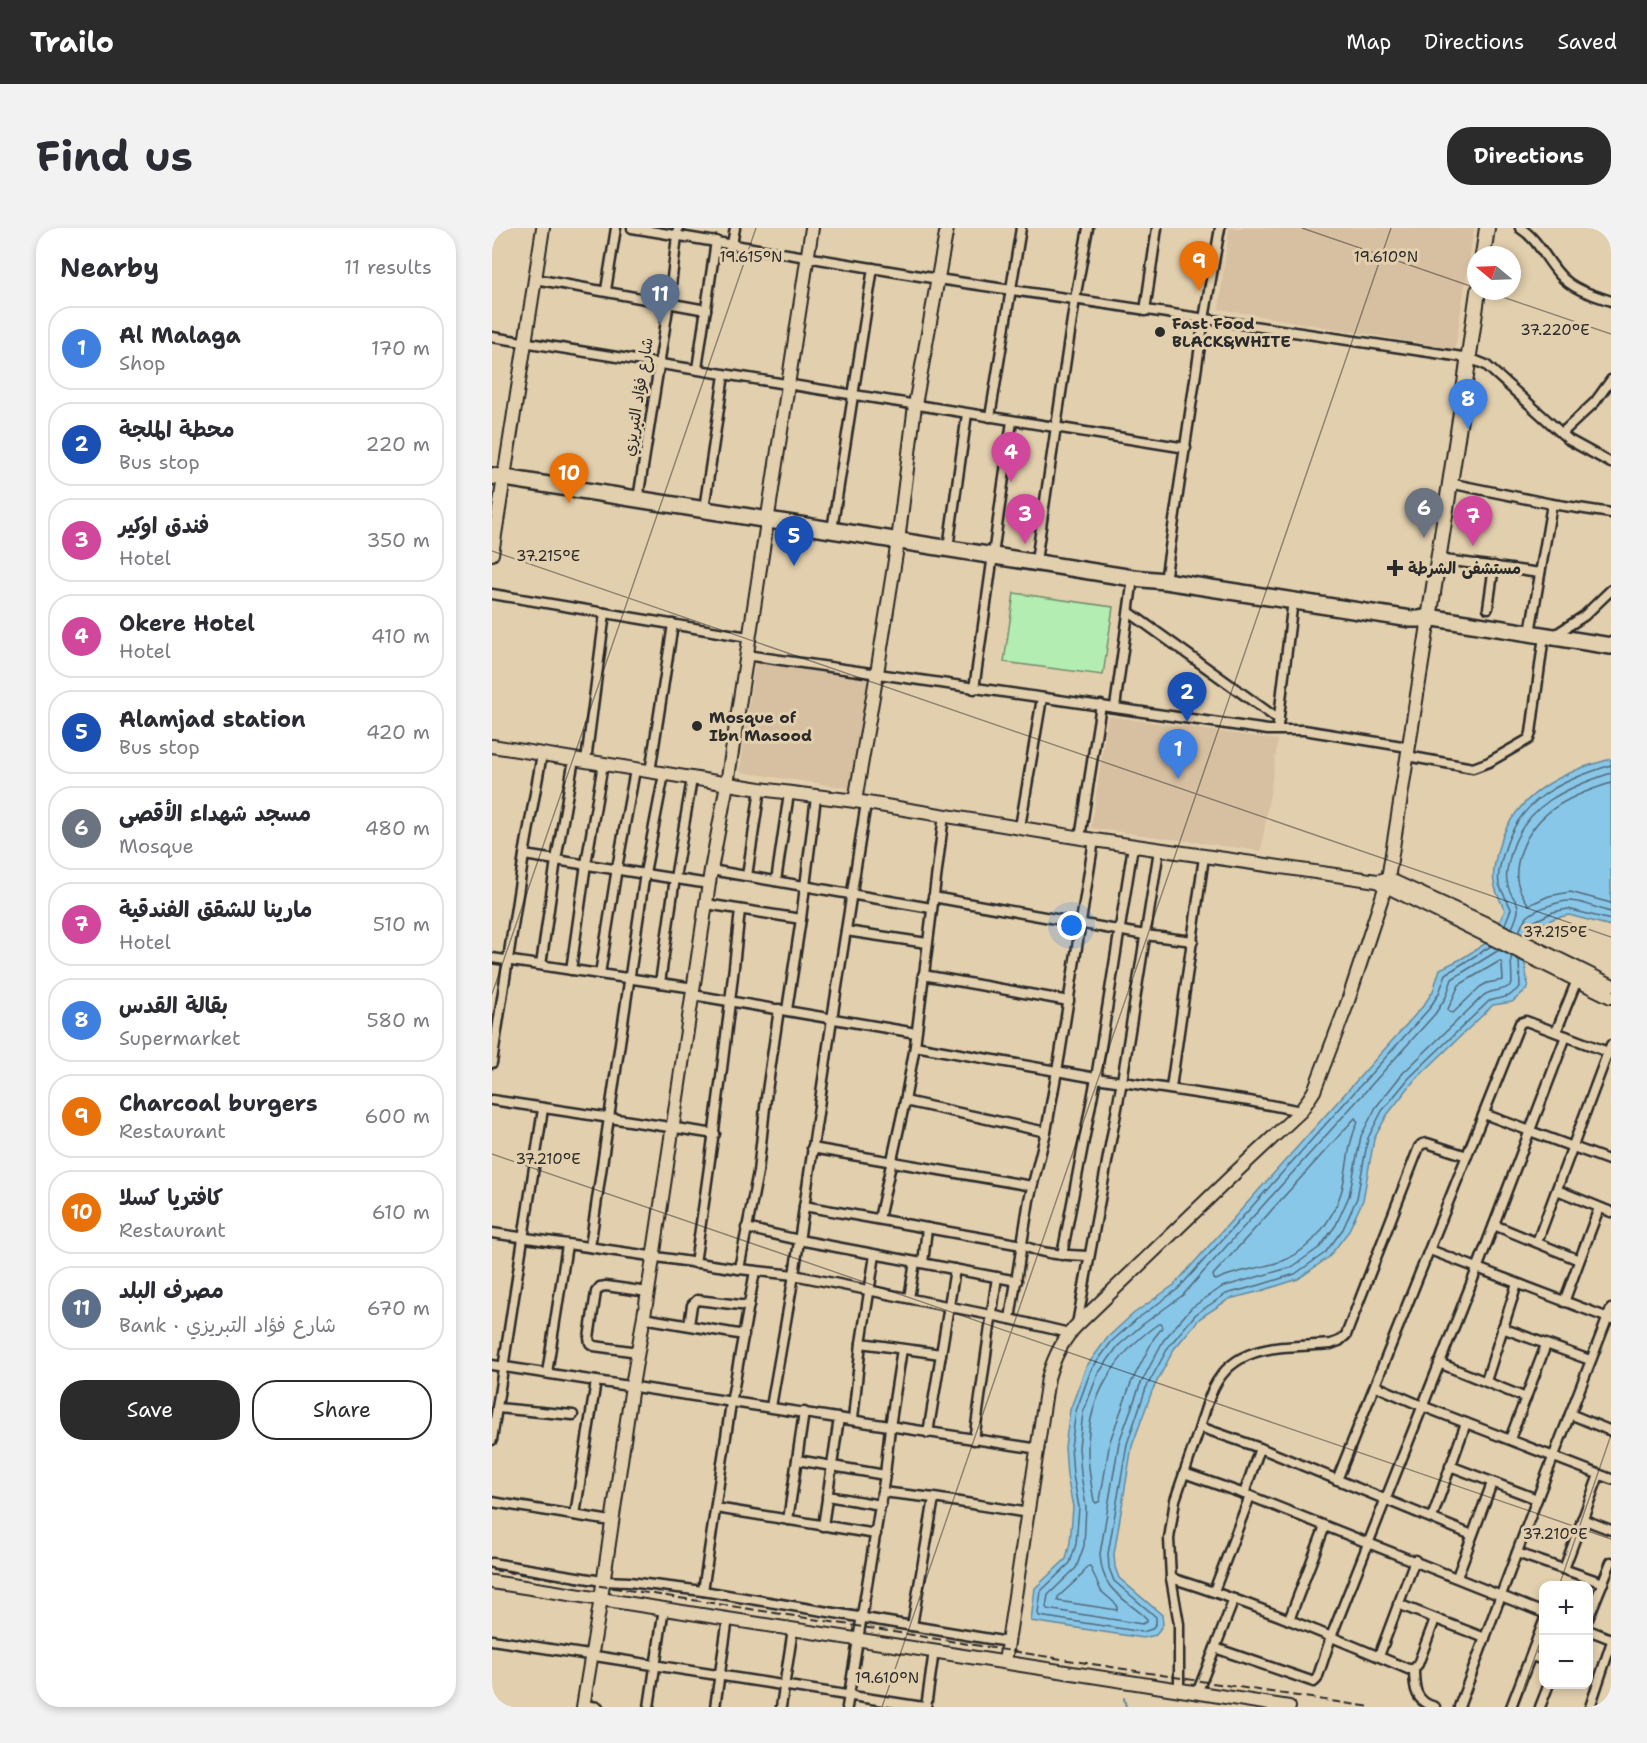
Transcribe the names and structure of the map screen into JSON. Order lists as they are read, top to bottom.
{
  "streets": {
    "street": ["شارع فؤاد التبريزي"]
  },
  "places": {
    "other": ["Fast Food BLACK&WHITE", "Mosque of Ibn Masood"],
    "health": ["مستشفى الشرطة"]
  },
  "north": "left",
  "page": {
    "header": "Trailo",
    "nav": ["Map", "Directions", "Saved"],
    "buttons": [
      "Directions",
      ["Save", "Share"]
    ],
    "title": "Find us",
    "heading": ["Nearby", "11 results"],
    "pins": [
      "9",
      "11",
      "8",
      "4",
      "10",
      "6",
      "3",
      "7",
      "5",
      "2",
      "1"
    ],
    "list": [
      {
        "mark": "1",
        "name": "Al Malaga",
        "note": "Shop",
        "value": "170 m"
      },
      {
        "mark": "2",
        "name": "محطة الملجة",
        "note": "Bus stop",
        "value": "220 m"
      },
      {
        "mark": "3",
        "name": "فندق اوكير",
        "note": "Hotel",
        "value": "350 m"
      },
      {
        "mark": "4",
        "name": "Okere Hotel",
        "note": "Hotel",
        "value": "410 m"
      },
      {
        "mark": "5",
        "name": "Alamjad station",
        "note": "Bus stop",
        "value": "420 m"
      },
      {
        "mark": "6",
        "name": "مسجد شهداء الأقصى",
        "note": "Mosque",
        "value": "480 m"
      },
      {
        "mark": "7",
        "name": "مارينا للشقق الفندقية",
        "note": "Hotel",
        "value": "510 m"
      },
      {
        "mark": "8",
        "name": "بقالة القدس",
        "note": "Supermarket",
        "value": "580 m"
      },
      {
        "mark": "9",
        "name": "Charcoal burgers",
        "note": "Restaurant",
        "value": "600 m"
      },
      {
        "mark": "10",
        "name": "كافتريا كسلا",
        "note": "Restaurant",
        "value": "610 m"
      },
      {
        "mark": "11",
        "name": "مصرف البلد",
        "note": "Bank · شارع فؤاد التبريزي",
        "value": "670 m"
      }
    ],
    "map_buttons": ["+", "−"]
  },
  "coordinates": [
    "19.615°N",
    "19.610°N",
    "37.220°E",
    "37.215°E",
    "37.210°E"
  ]
}
